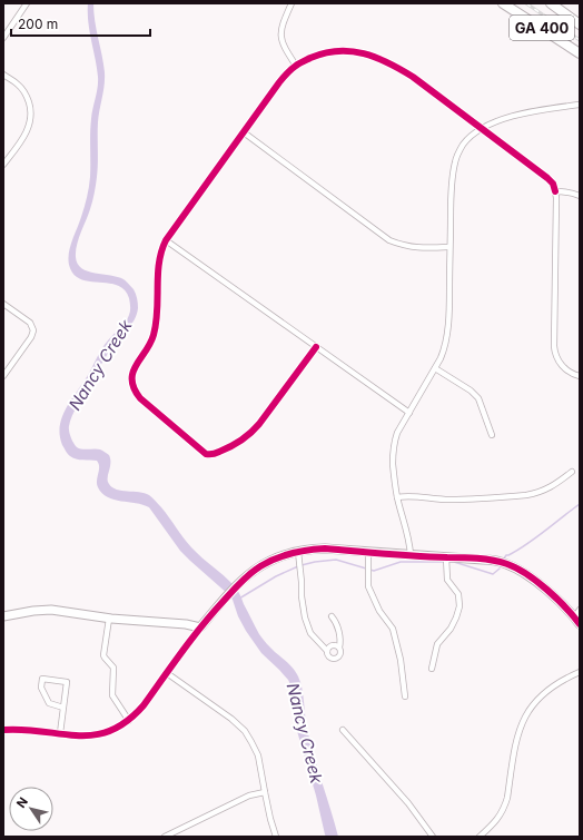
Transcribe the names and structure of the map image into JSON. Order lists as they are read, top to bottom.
{
  "streets": {
    "highway": ["GA 400"]
  },
  "water": ["Nancy Creek"],
  "scale_bar": "200 m",
  "north": "top left"
}
